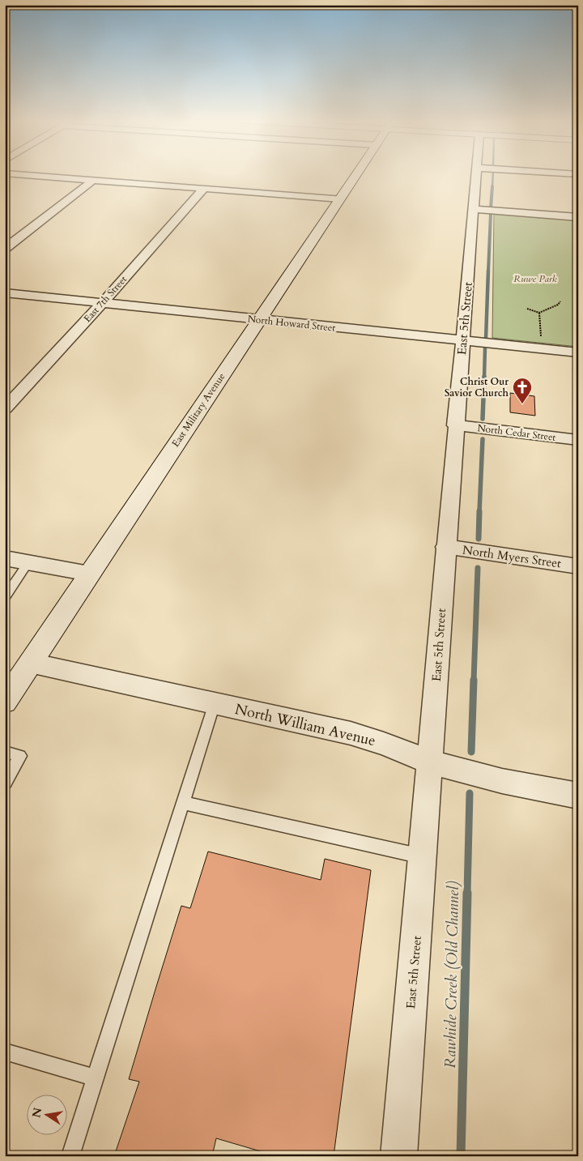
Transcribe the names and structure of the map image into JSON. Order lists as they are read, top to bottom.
{
  "streets": {
    "main road": ["East Military Avenue"],
    "street": [
      "East 7th Street",
      "East 5th Street",
      "North Howard Street",
      "North Cedar Street",
      "North Myers Street",
      "North William Avenue"
    ]
  },
  "crossings": [
    ["East 7th Street", "North Howard Street"],
    ["East 5th Street", "North Howard Street"],
    ["East 5th Street", "North Cedar Street"],
    ["East 5th Street", "North Myers Street"],
    ["East 5th Street", "North William Avenue"],
    ["North Howard Street", "East Military Avenue"],
    ["East Military Avenue", "North William Avenue"]
  ],
  "water": ["Rawhide Creek (Old Channel)"],
  "parks": ["Ruwe Park"],
  "places": {
    "church": ["Christ Our Savior Church"]
  },
  "north": "left"
}
